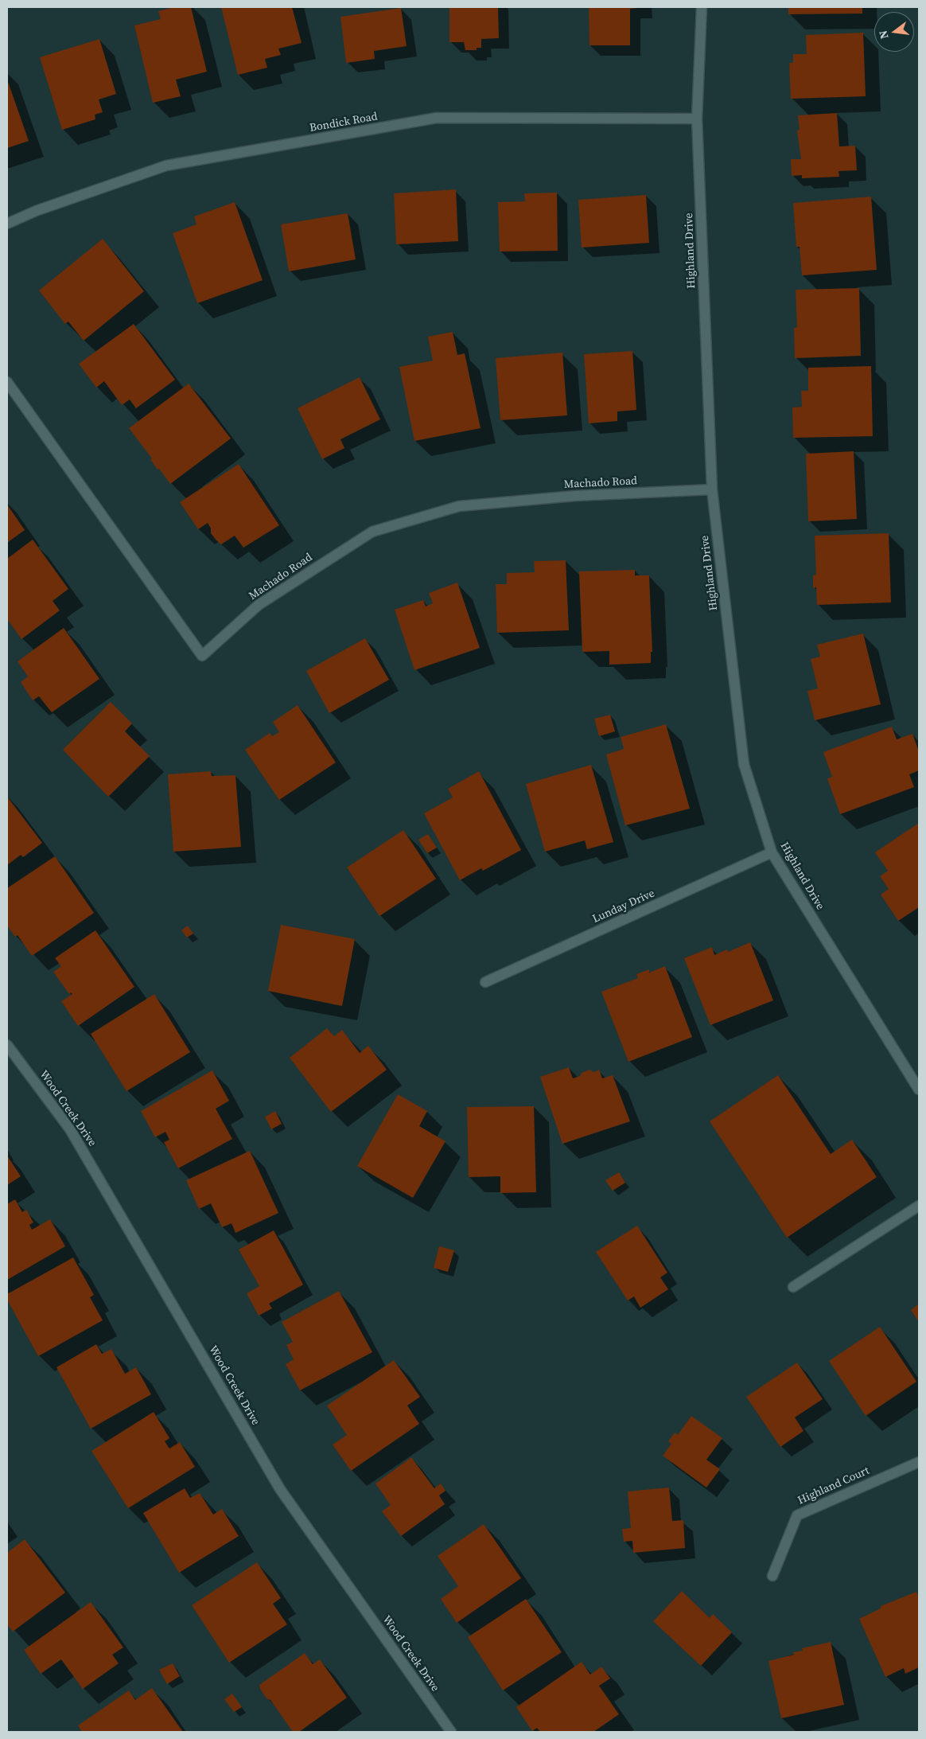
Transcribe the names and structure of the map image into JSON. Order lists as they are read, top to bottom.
{
  "streets": {
    "street": [
      "Bondick Road",
      "Highland Drive",
      "Machado Road",
      "Lunday Drive",
      "Wood Creek Drive",
      "Highland Court"
    ]
  },
  "crossings": [
    ["Bondick Road", "Highland Drive"],
    ["Highland Drive", "Machado Road"],
    ["Highland Drive", "Lunday Drive"]
  ],
  "north": "left"
}
